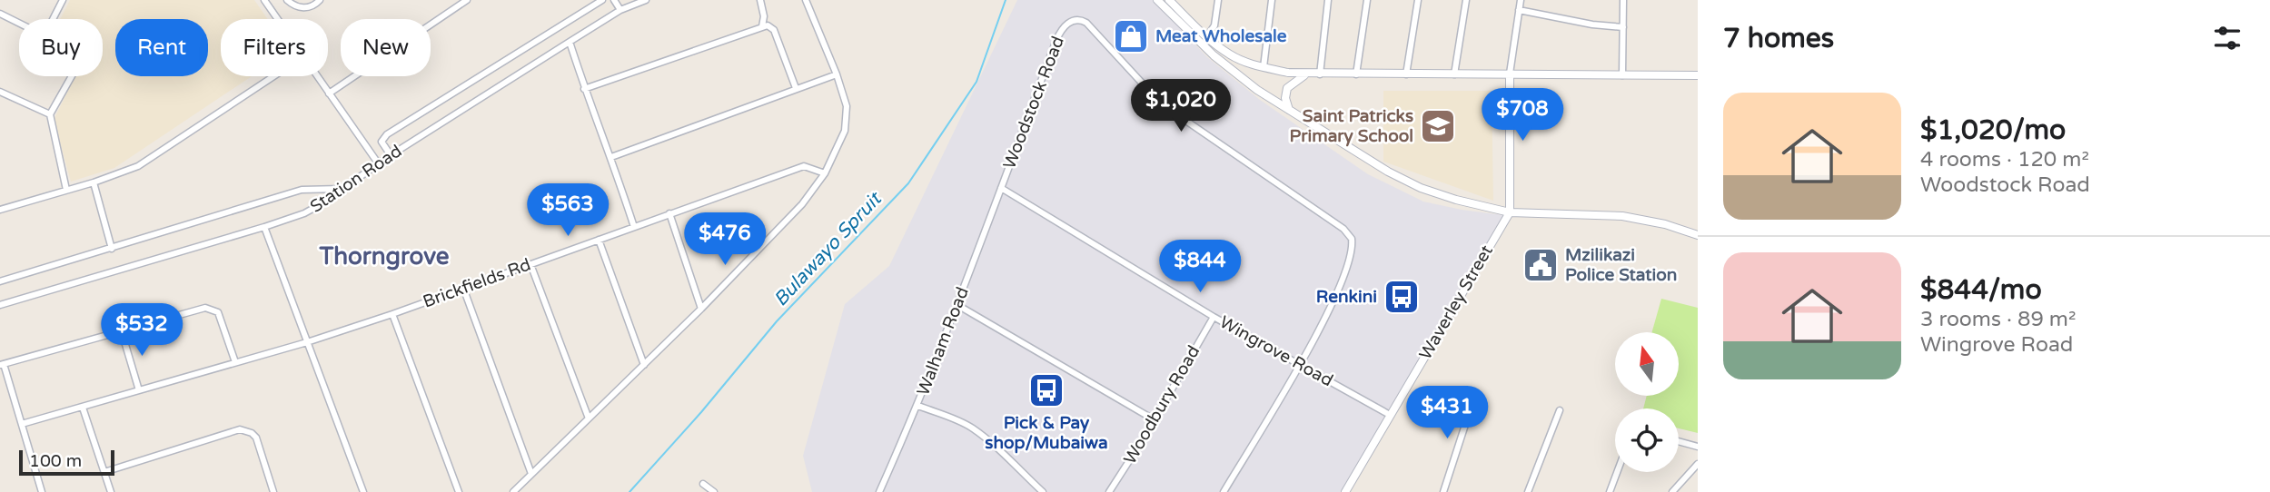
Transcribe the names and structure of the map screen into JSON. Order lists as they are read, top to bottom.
{
  "streets": {
    "street": [
      "Woodstock Road",
      "Station Road",
      "Brickfields Rd",
      "Waverley Street",
      "Walham Road",
      "Wingrove Road",
      "Woodbury Road"
    ]
  },
  "crossings": [
    ["Woodstock Road", "Walham Road"],
    ["Woodstock Road", "Wingrove Road"],
    ["Waverley Street", "Wingrove Road"],
    ["Walham Road", "Wingrove Road"],
    ["Wingrove Road", "Woodbury Road"]
  ],
  "districts": ["Thorngrove"],
  "water": ["Bulawayo Spruit"],
  "places": {
    "shop": ["Meat Wholesale"],
    "school or university": ["Saint Patricks Primary School"],
    "public building": ["Mzilikazi Police Station"],
    "bus stop": ["Renkini", "Pick & Pay shop/Mubaiwa"]
  },
  "scale_bar": "100 m",
  "north": "top",
  "page": {
    "heading": "7 homes",
    "chip": [
      "Buy",
      "Rent",
      "Filters",
      "New"
    ],
    "list": [
      {
        "name": "$1,020/mo",
        "note": "4 rooms · 120 m² · Woodstock Road"
      },
      {
        "name": "$844/mo",
        "note": "3 rooms · 89 m² · Wingrove Road"
      }
    ],
    "price": [
      "$1,020",
      "$708",
      "$563",
      "$476",
      "$844",
      "$532",
      "$431"
    ],
    "scale": "100 m"
  }
}
